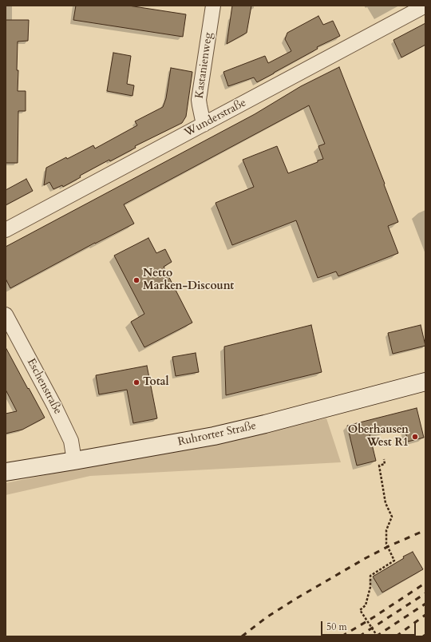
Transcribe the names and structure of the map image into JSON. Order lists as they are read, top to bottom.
{
  "streets": {
    "main road": ["Ruhrorter Straße"],
    "street": ["Kastanienweg", "Wunderstraße", "Eschenstraße"]
  },
  "crossings": [
    ["Kastanienweg", "Wunderstraße"],
    ["Eschenstraße", "Ruhrorter Straße"]
  ],
  "places": ["Netto Marken-Discount", "Total", "Oberhausen West R1"],
  "scale_bar": "50 m"
}
